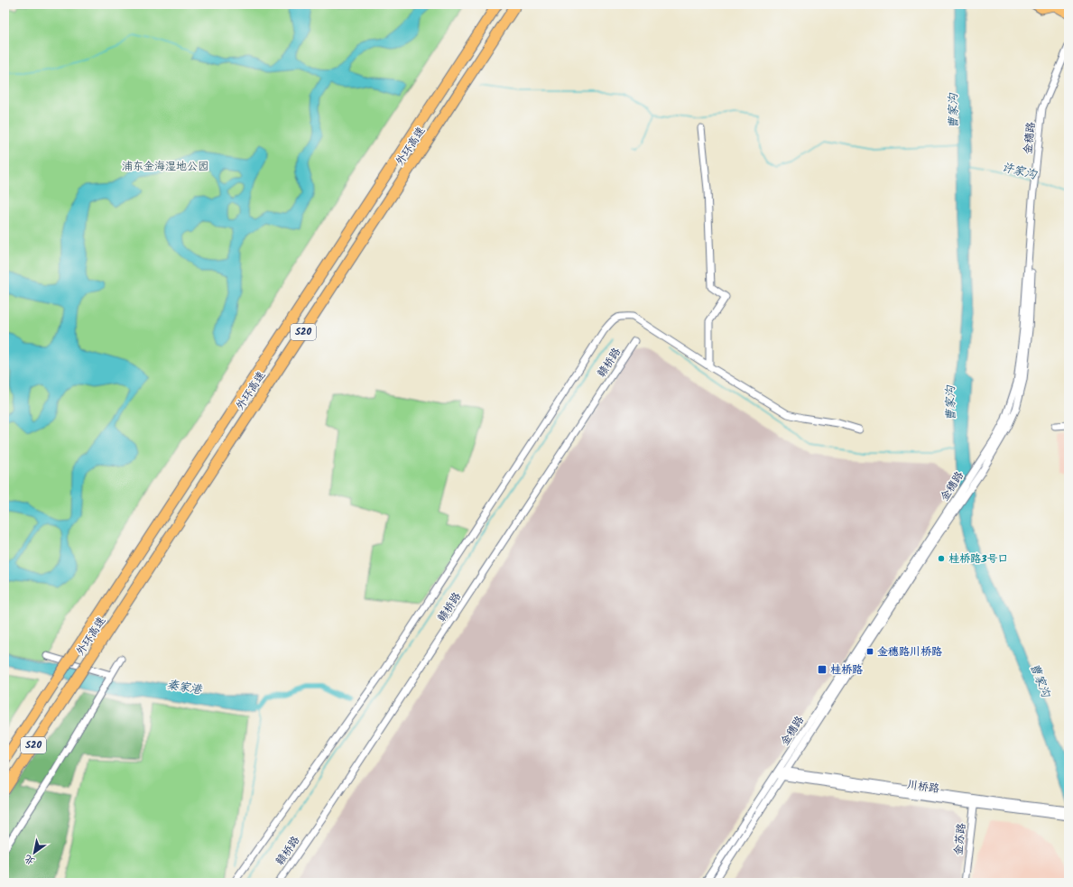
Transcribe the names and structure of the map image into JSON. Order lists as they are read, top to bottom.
{
  "streets": {
    "highway": ["外环高速", "S20"],
    "street": [
      "金穗路",
      "赣桥路",
      "川桥路",
      "金苏路"
    ]
  },
  "crossings": [
    ["金穗路", "川桥路"],
    ["川桥路", "金苏路"]
  ],
  "water": ["曹家沟", "许家沟", "秦家港"],
  "parks": ["浦东金海湿地公园"],
  "places": {
    "other": ["桂桥路3号口"],
    "transit": ["金穗路川桥路", "桂桥路"]
  },
  "north": "bottom left"
}
